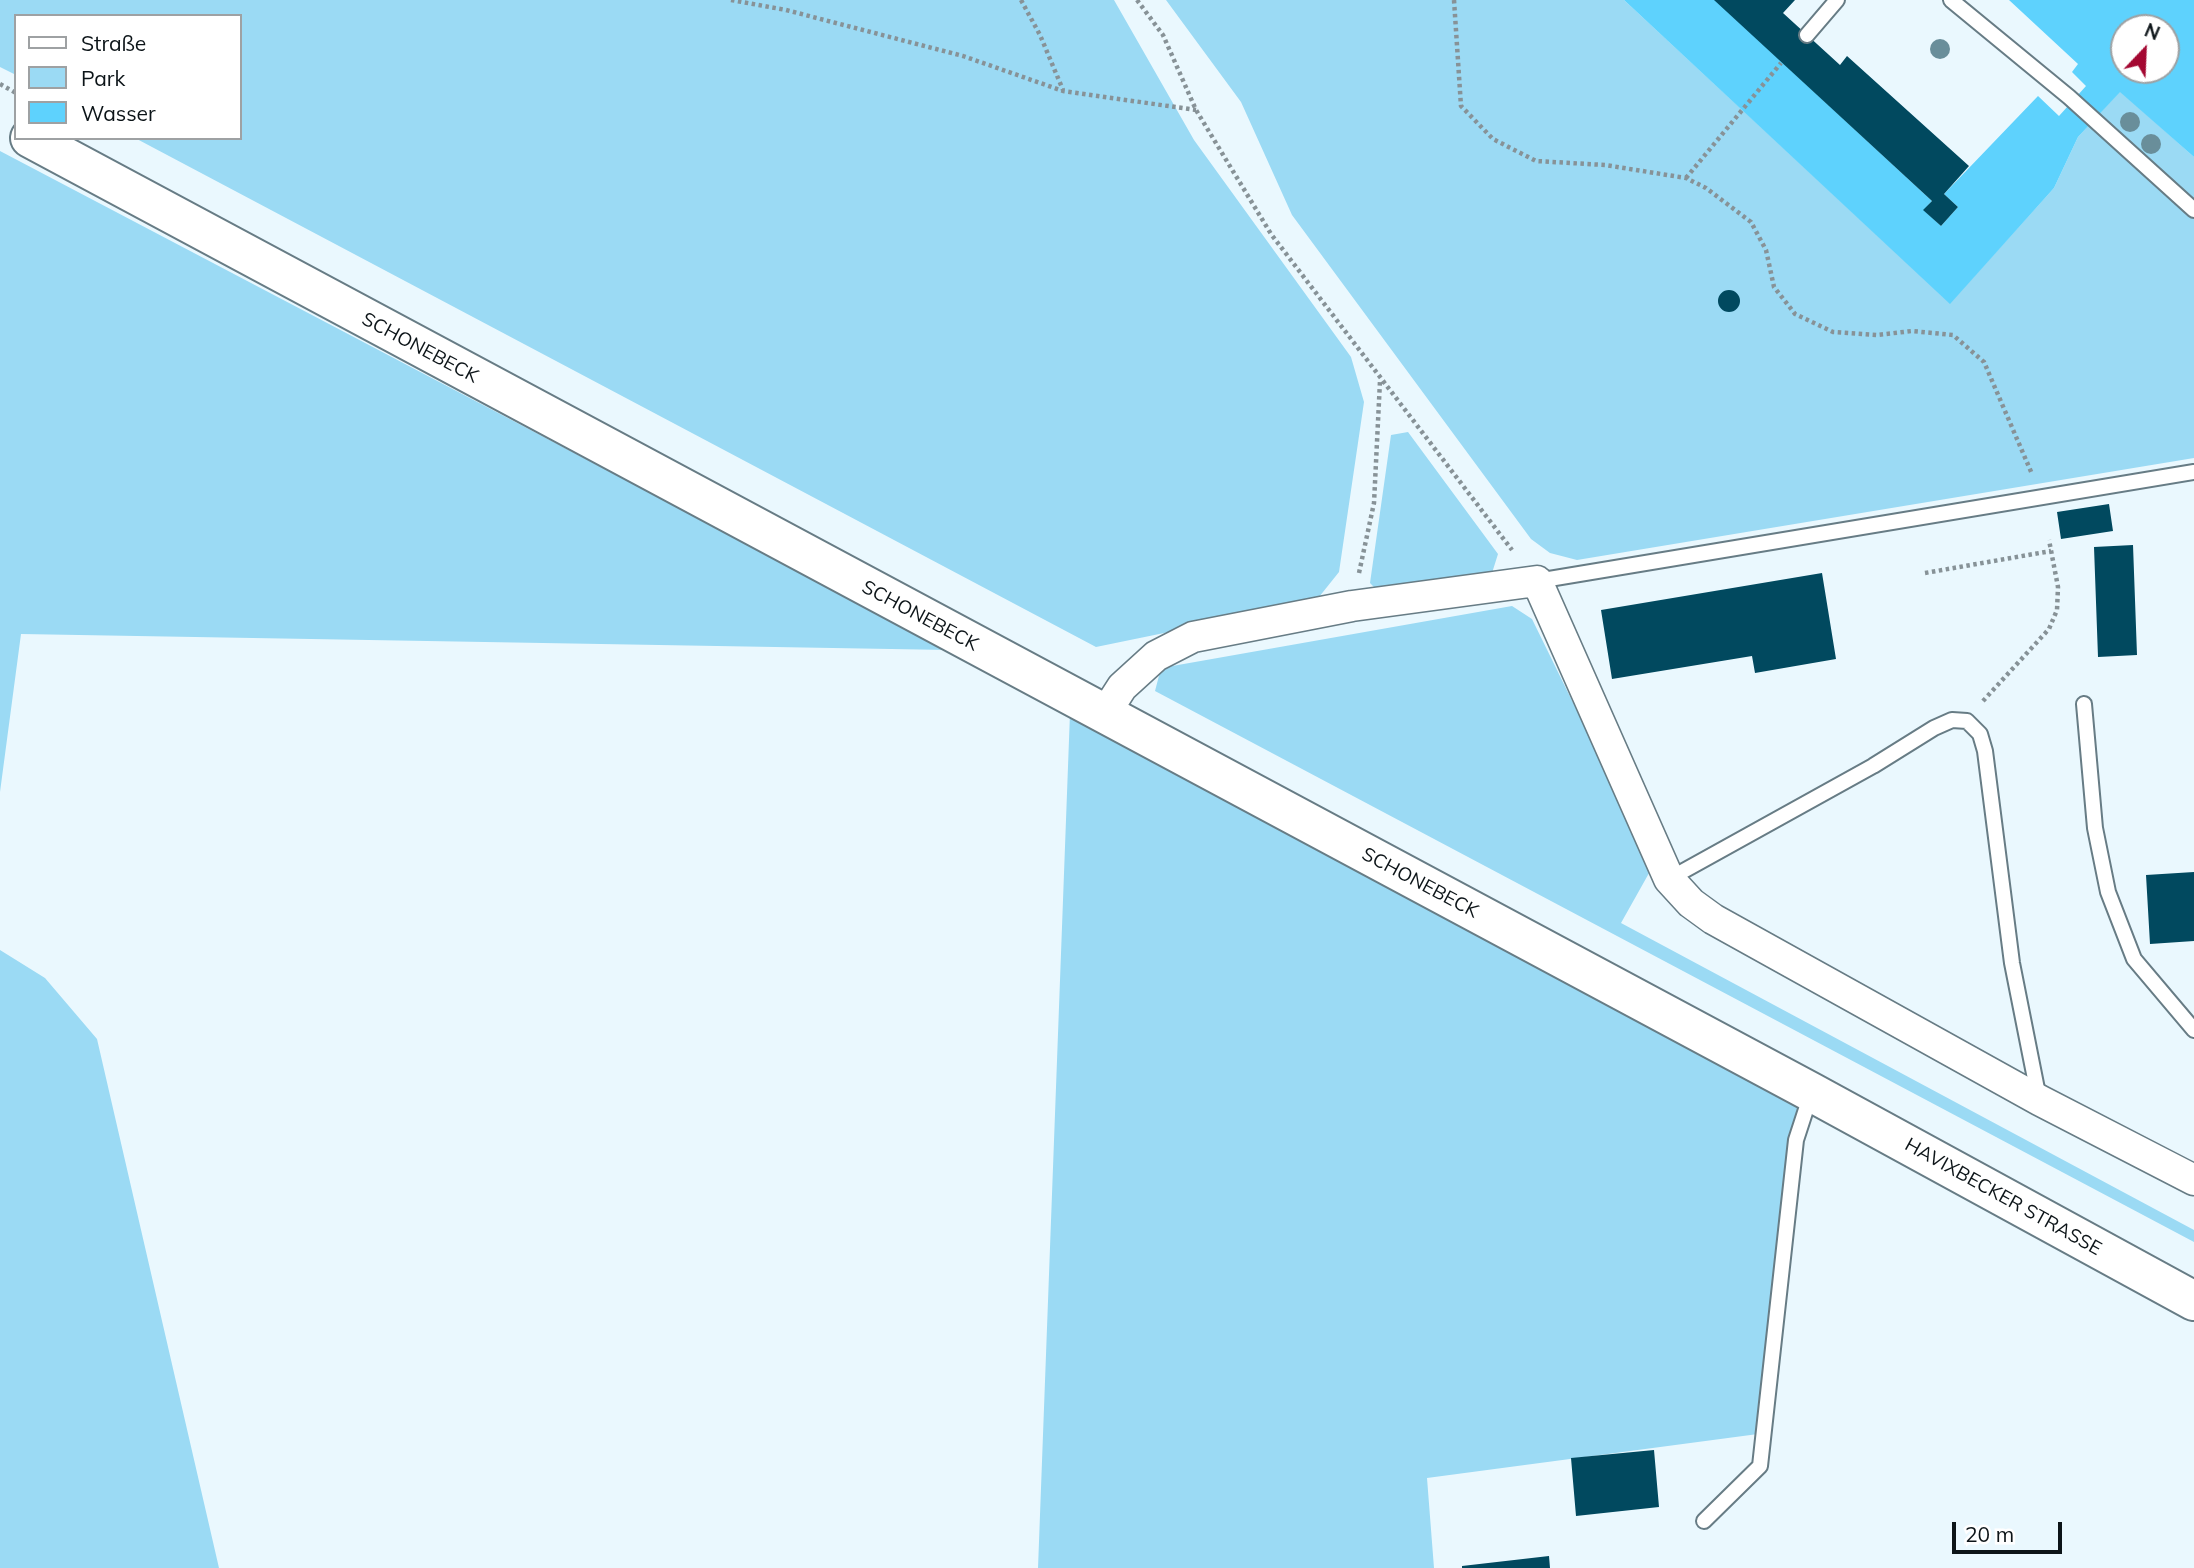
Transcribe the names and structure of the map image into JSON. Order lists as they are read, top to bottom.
{
  "streets": {
    "main road": ["SCHONEBECK", "HAVIXBECKER STRASSE"]
  },
  "crossings": [
    ["SCHONEBECK", "HAVIXBECKER STRASSE"]
  ],
  "legend": ["Straße", "Park", "Wasser"],
  "scale_bar": "20 m",
  "north": "top right"
}
